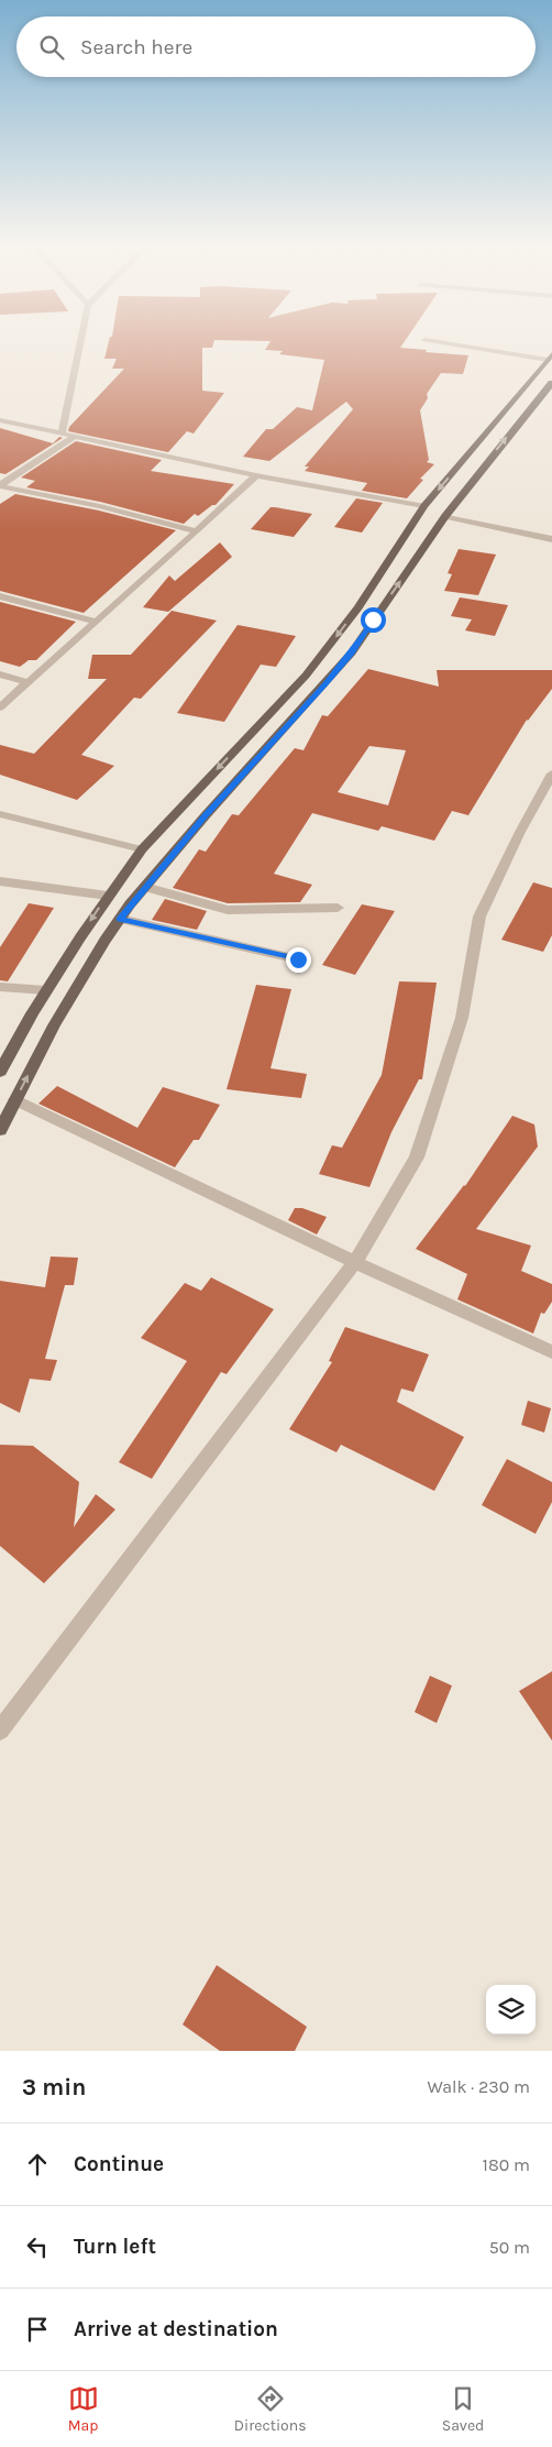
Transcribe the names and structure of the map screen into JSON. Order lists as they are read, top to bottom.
{
  "page": {
    "search": "Search here",
    "heading": ["3 min", "Walk · 230 m"],
    "list": [
      ["Continue", "180 m"],
      ["Turn left", "50 m"],
      "Arrive at destination"
    ],
    "nav": ["Map", "Directions", "Saved"]
  }
}
